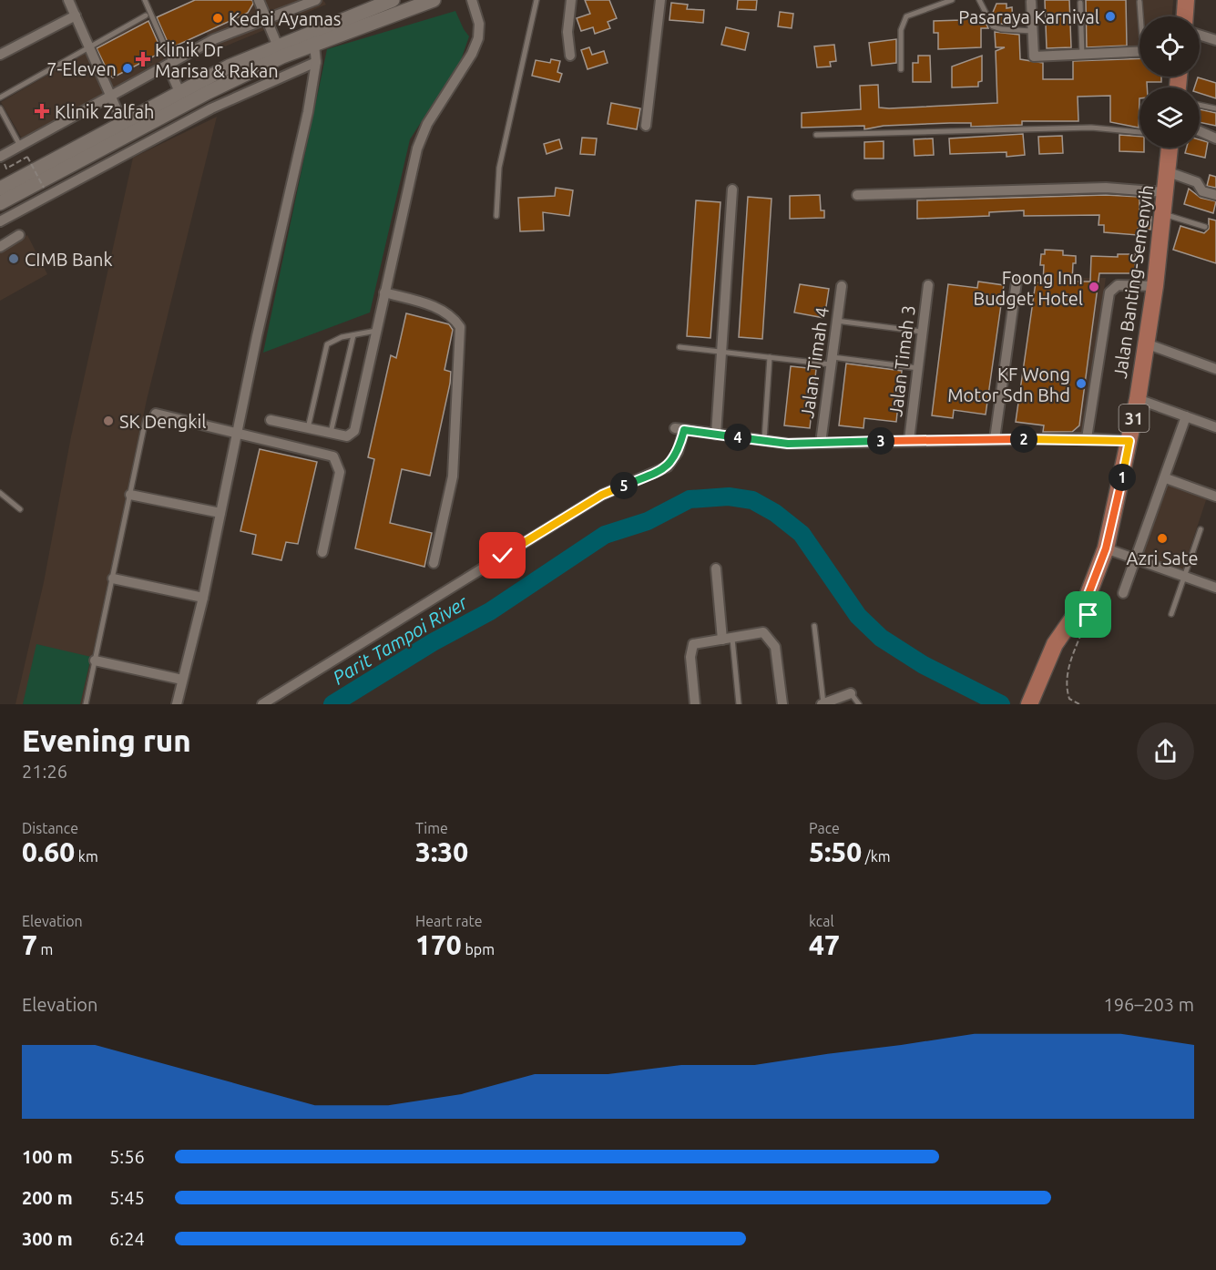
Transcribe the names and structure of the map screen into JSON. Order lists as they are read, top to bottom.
{
  "streets": {
    "main road": ["Jalan Banting-Semenyih", "31"],
    "street": ["Jalan Timah 3", "Jalan Timah 4"]
  },
  "water": ["Parit Tampoi River"],
  "places": {
    "other": [
      "Pasaraya Karnival",
      "Kedai Ayamas",
      "7-Eleven",
      "CIMB Bank",
      "Foong Inn Budget Hotel",
      "KF Wong Motor Sdn Bhd",
      "SK Dengkil",
      "Azri Sate"
    ],
    "health": ["Klinik Dr Marisa & Rakan", "Klinik Zalfah"]
  },
  "page": {
    "pins": [
      "4",
      "2",
      "3",
      "1",
      "5"
    ],
    "heading": ["Evening run", "21:26"],
    "stats": [
      ["Distance", "0.60 km"],
      ["Time", "3:30"],
      ["Pace", "5:50 /km"],
      ["Elevation", "7 m"],
      ["Heart rate", "170 bpm"],
      ["kcal", "47"]
    ],
    "chart": ["Elevation", "196–203 m"],
    "list": [
      {
        "name": "100 m",
        "note": "5:56"
      },
      {
        "name": "200 m",
        "note": "5:45"
      },
      {
        "name": "300 m",
        "note": "6:24"
      }
    ]
  }
}
